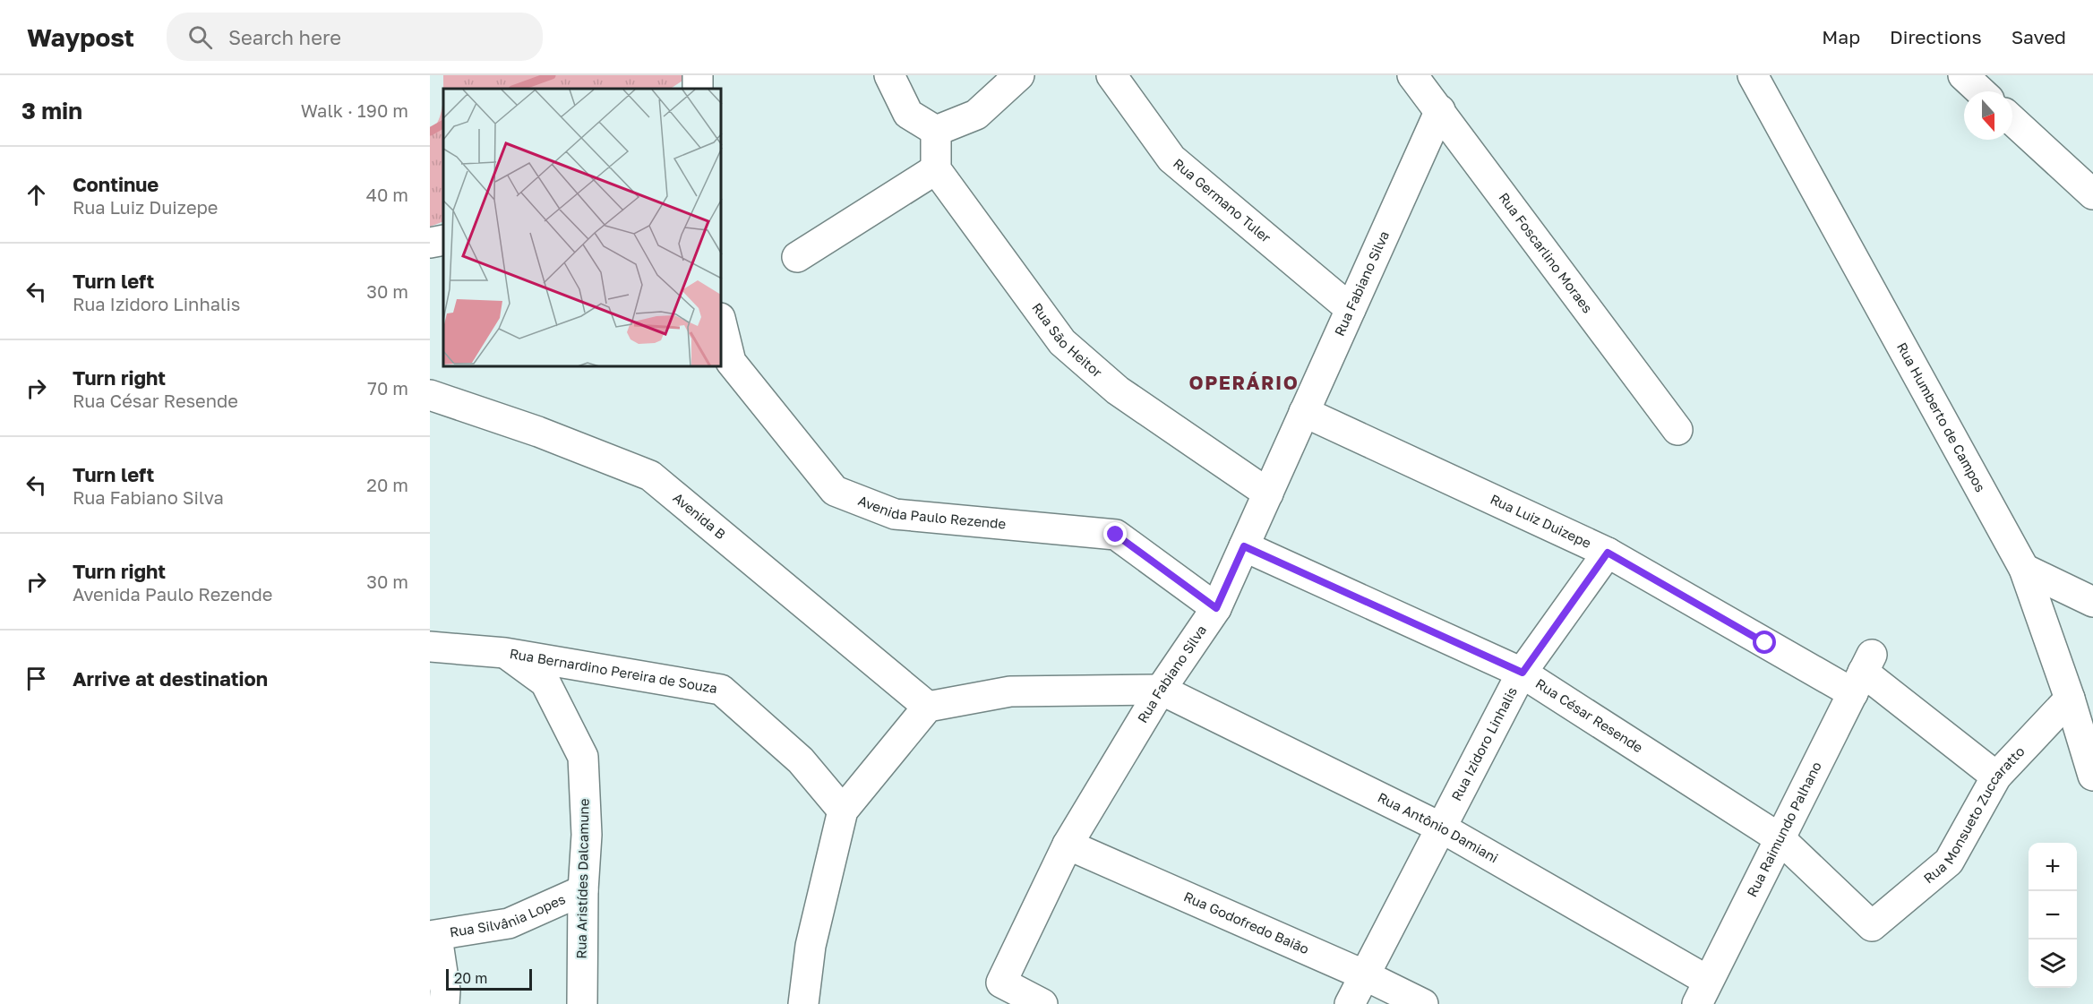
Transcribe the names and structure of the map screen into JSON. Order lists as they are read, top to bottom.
{
  "streets": {
    "street": [
      "Rua Germano Tuler",
      "Rua Foscarlino Moraes",
      "Rua Fabiano Silva",
      "Rua São Heitor",
      "Rua Humberto de Campos",
      "Avenida Paulo Rezende",
      "Avenida B",
      "Rua Luiz Duizepe",
      "Rua Bernardino Pereira de Souza",
      "Rua César Resende",
      "Rua Izidoro Linhalis",
      "Rua Monsueto Zuccaratto",
      "Rua Antônio Damiani",
      "Rua Raimundo Palhano",
      "Rua Aristídes Dalcamune",
      "Rua Silvânia Lopes",
      "Rua Godofredo Baião"
    ]
  },
  "crossings": [
    ["Rua Germano Tuler", "Rua Fabiano Silva"],
    ["Rua Foscarlino Moraes", "Rua Fabiano Silva"],
    ["Rua Fabiano Silva", "Rua São Heitor"],
    ["Rua Fabiano Silva", "Avenida Paulo Rezende"],
    ["Rua Fabiano Silva", "Rua Luiz Duizepe"],
    ["Rua Fabiano Silva", "Rua César Resende"],
    ["Rua Fabiano Silva", "Rua Antônio Damiani"],
    ["Rua Fabiano Silva", "Rua Godofredo Baião"],
    ["Rua Humberto de Campos", "Rua Monsueto Zuccaratto"],
    ["Rua Luiz Duizepe", "Rua Izidoro Linhalis"],
    ["Rua Luiz Duizepe", "Rua Raimundo Palhano"],
    ["Rua Bernardino Pereira de Souza", "Rua Aristídes Dalcamune"],
    ["Rua César Resende", "Rua Izidoro Linhalis"],
    ["Rua César Resende", "Rua Monsueto Zuccaratto"],
    ["Rua César Resende", "Rua Raimundo Palhano"],
    ["Rua Izidoro Linhalis", "Rua Antônio Damiani"],
    ["Rua Izidoro Linhalis", "Rua Godofredo Baião"],
    ["Rua Antônio Damiani", "Rua Raimundo Palhano"],
    ["Rua Aristídes Dalcamune", "Rua Silvânia Lopes"]
  ],
  "districts": ["OPERÁRIO"],
  "scale_bar": "20 m",
  "north": "bottom",
  "page": {
    "header": "Waypost",
    "search": "Search here",
    "nav": ["Map", "Directions", "Saved"],
    "heading": ["3 min", "Walk · 190 m"],
    "list": [
      ["Continue", "Rua Luiz Duizepe", "40 m"],
      ["Turn left", "Rua Izidoro Linhalis", "30 m"],
      ["Turn right", "Rua César Resende", "70 m"],
      ["Turn left", "Rua Fabiano Silva", "20 m"],
      ["Turn right", "Avenida Paulo Rezende", "30 m"],
      "Arrive at destination"
    ],
    "map_buttons": ["+", "−"],
    "scale": "20 m"
  }
}
